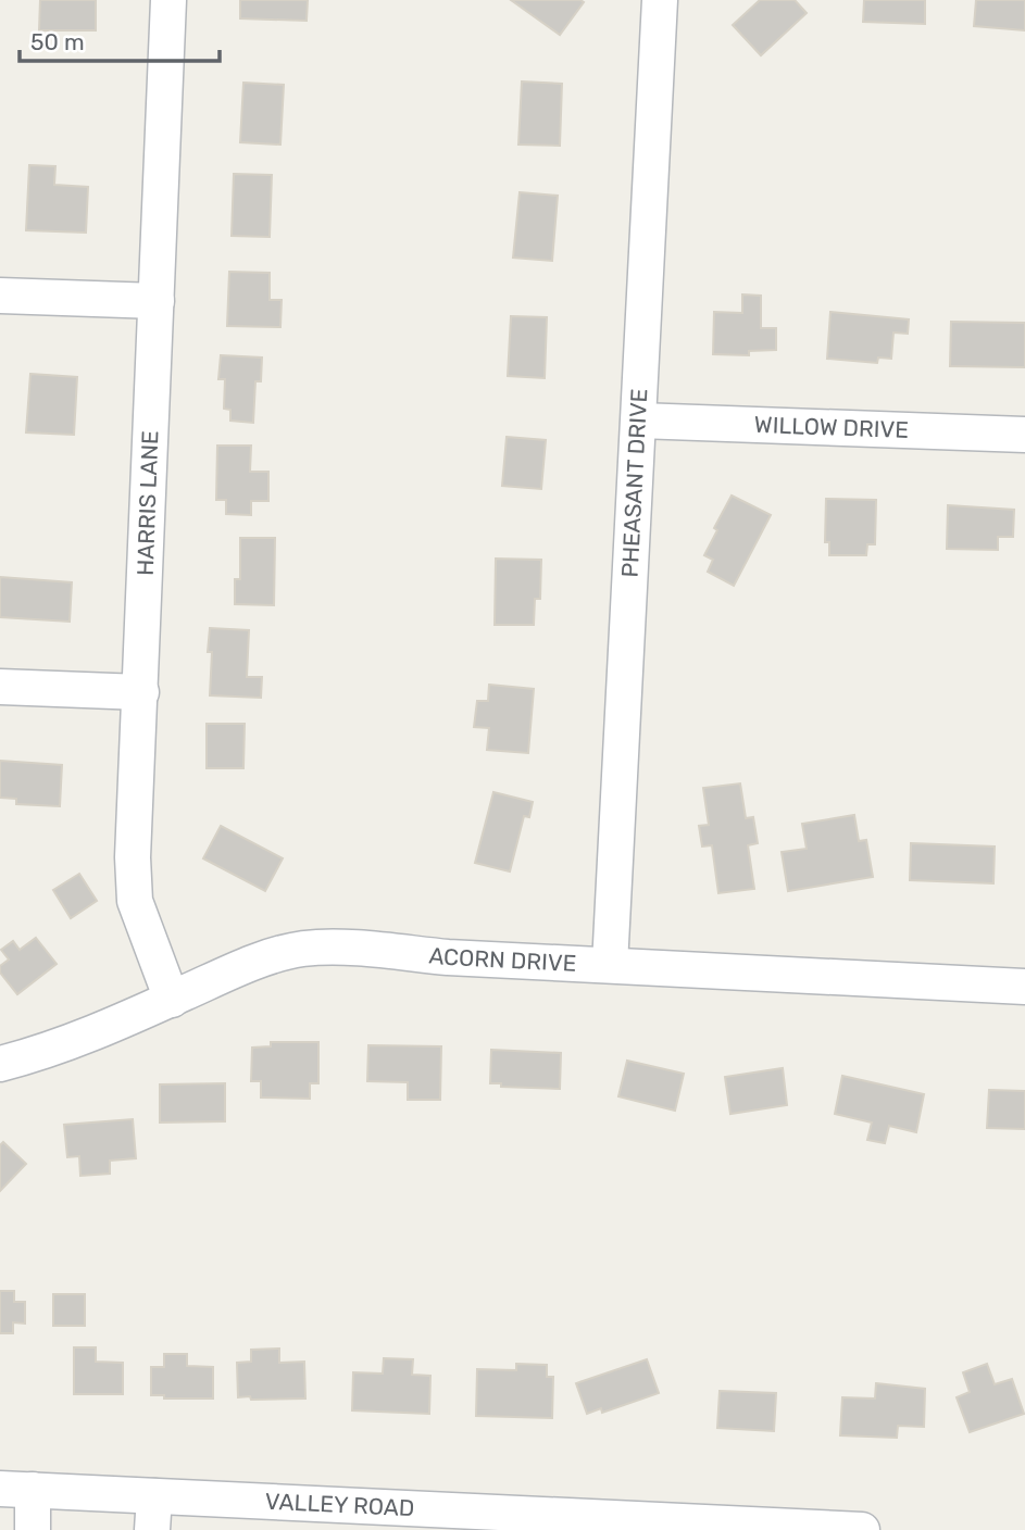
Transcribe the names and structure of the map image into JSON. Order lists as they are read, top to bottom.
{
  "streets": {
    "street": [
      "WILLOW DRIVE",
      "PHEASANT DRIVE",
      "HARRIS LANE",
      "ACORN DRIVE",
      "VALLEY ROAD"
    ]
  },
  "crossings": [
    ["WILLOW DRIVE", "PHEASANT DRIVE"],
    ["PHEASANT DRIVE", "ACORN DRIVE"],
    ["HARRIS LANE", "ACORN DRIVE"]
  ],
  "scale_bar": "50 m"
}
